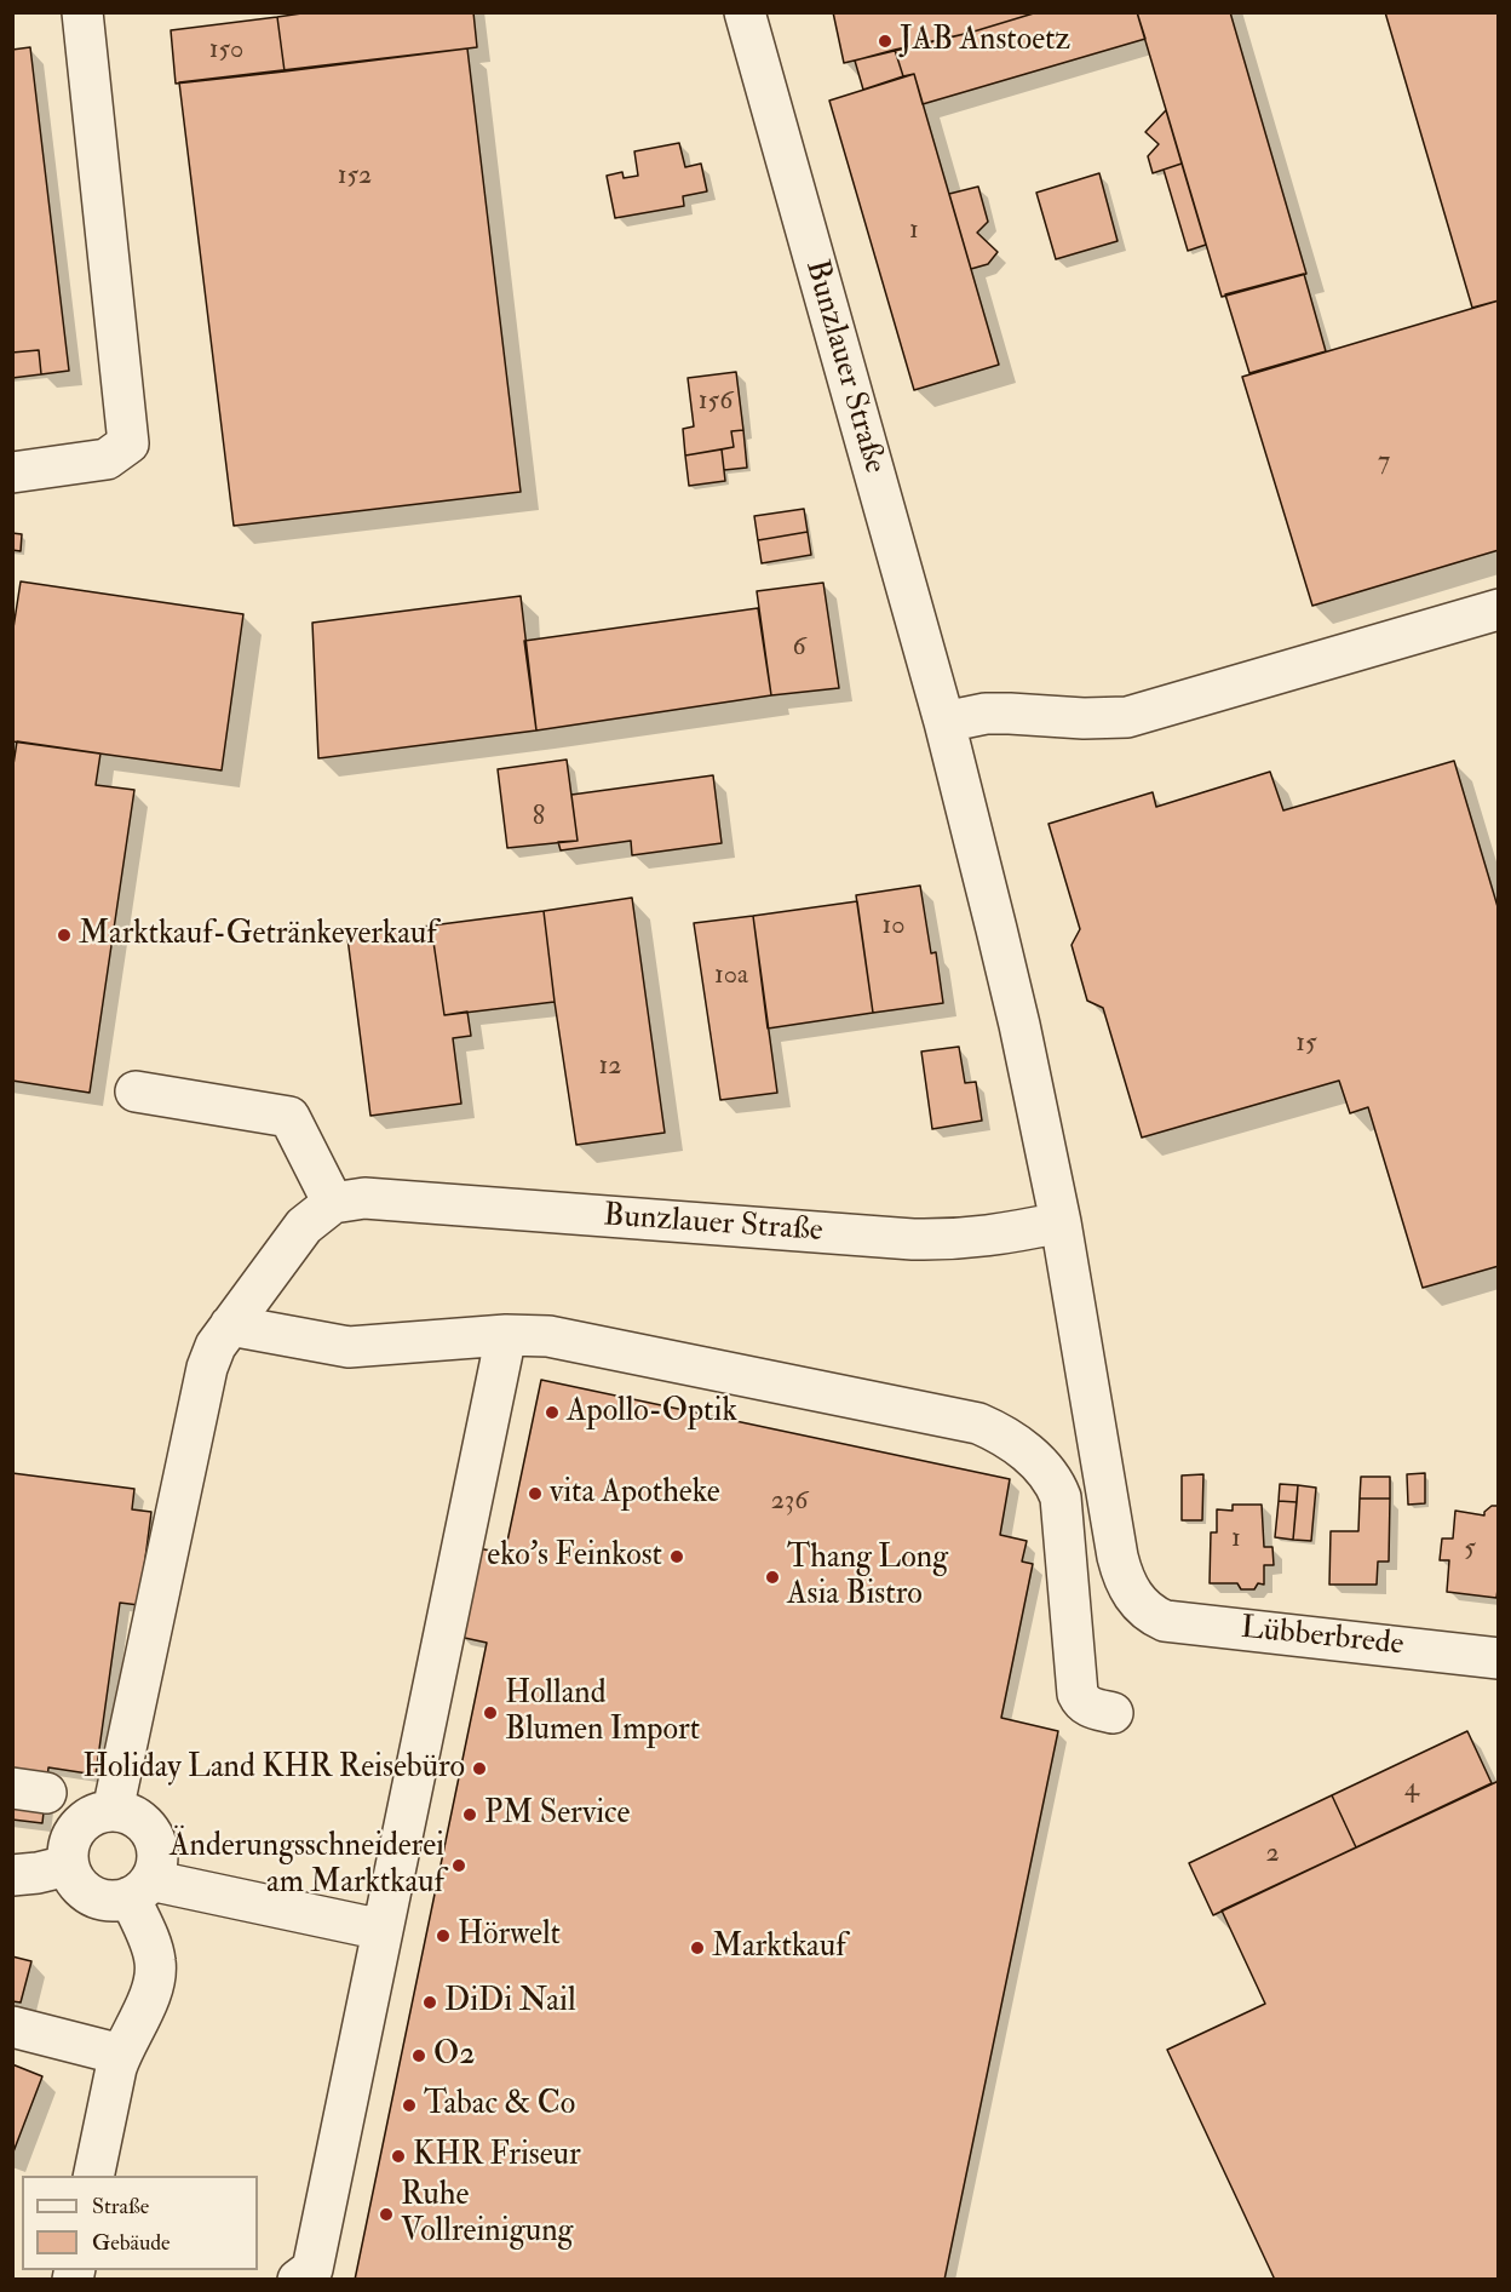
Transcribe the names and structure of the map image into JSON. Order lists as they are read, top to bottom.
{
  "streets": {
    "street": ["Bunzlauer Straße", "Lübberbrede"]
  },
  "crossings": [
    ["Bunzlauer Straße", "Lübberbrede"]
  ],
  "places": [
    "JAB Anstoetz",
    "Marktkauf-Getränkeverkauf",
    "Apollo-Optik",
    "vita Apotheke",
    "eko's Feinkost",
    "Thang Long Asia Bistro",
    "Holland Blumen Import",
    "Holiday Land KHR Reisebüro",
    "PM Service",
    "Änderungsschneiderei am Marktkauf",
    "Hörwelt",
    "Marktkauf",
    "DiDi Nail",
    "O2",
    "Tabac & Co",
    "KHR Friseur",
    "Ruhe Vollreinigung"
  ],
  "house_numbers": [
    "150",
    "152",
    "1",
    "156",
    "7",
    "6",
    "8",
    "10",
    "10a",
    "15",
    "12",
    "236",
    "1",
    "5",
    "4",
    "2"
  ],
  "legend": ["Straße", "Gebäude"]
}
